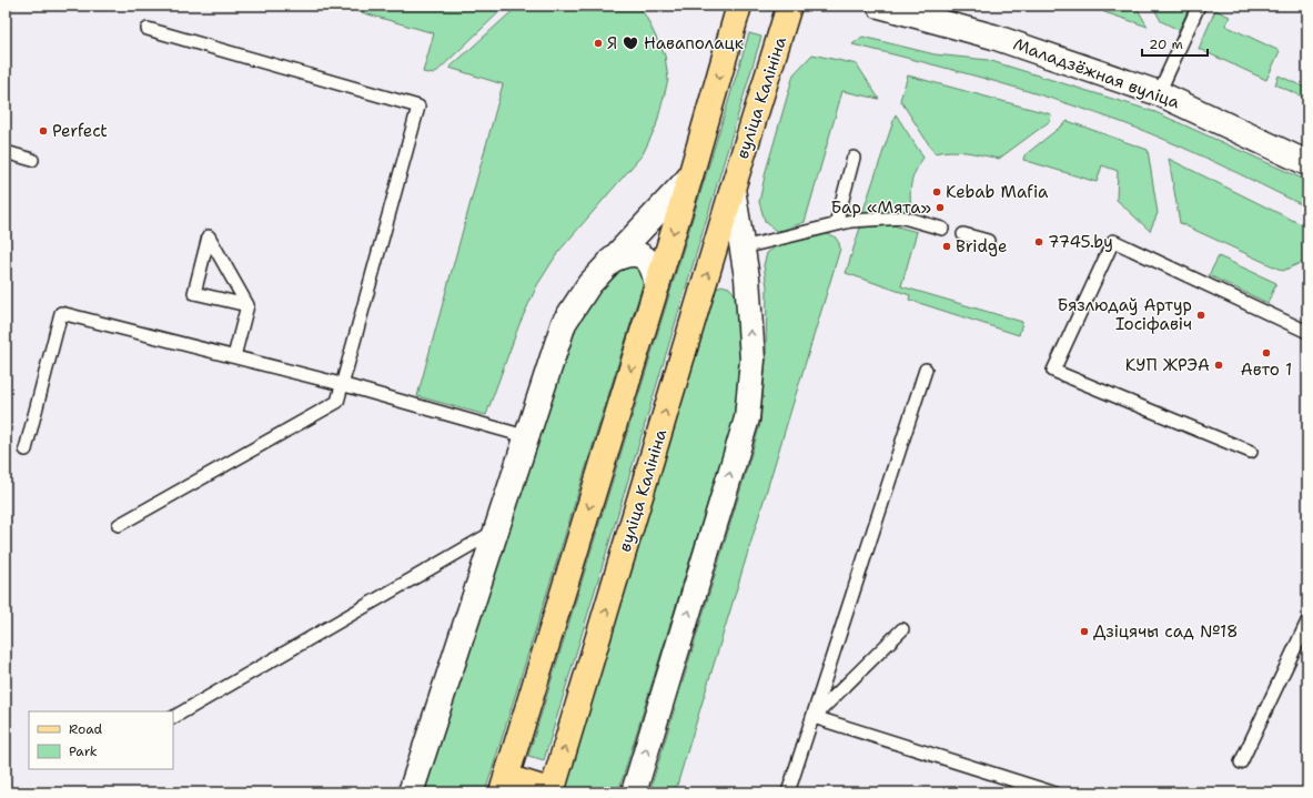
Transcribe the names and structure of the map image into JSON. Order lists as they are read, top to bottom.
{
  "streets": {
    "main road": ["вуліца Калініна"],
    "street": ["Маладзёжная вуліца"]
  },
  "places": [
    "Я ♥ Наваполацк",
    "Perfect",
    "Kebab Mafia",
    "Бар «Мята»",
    "7745.by",
    "Bridge",
    "Бязлюдаў Артур Іосіфавіч",
    "Авто 1",
    "КУП ЖРЭА",
    "Дзіцячы сад №18"
  ],
  "legend": ["Road", "Park"],
  "scale_bar": "20 m"
}
